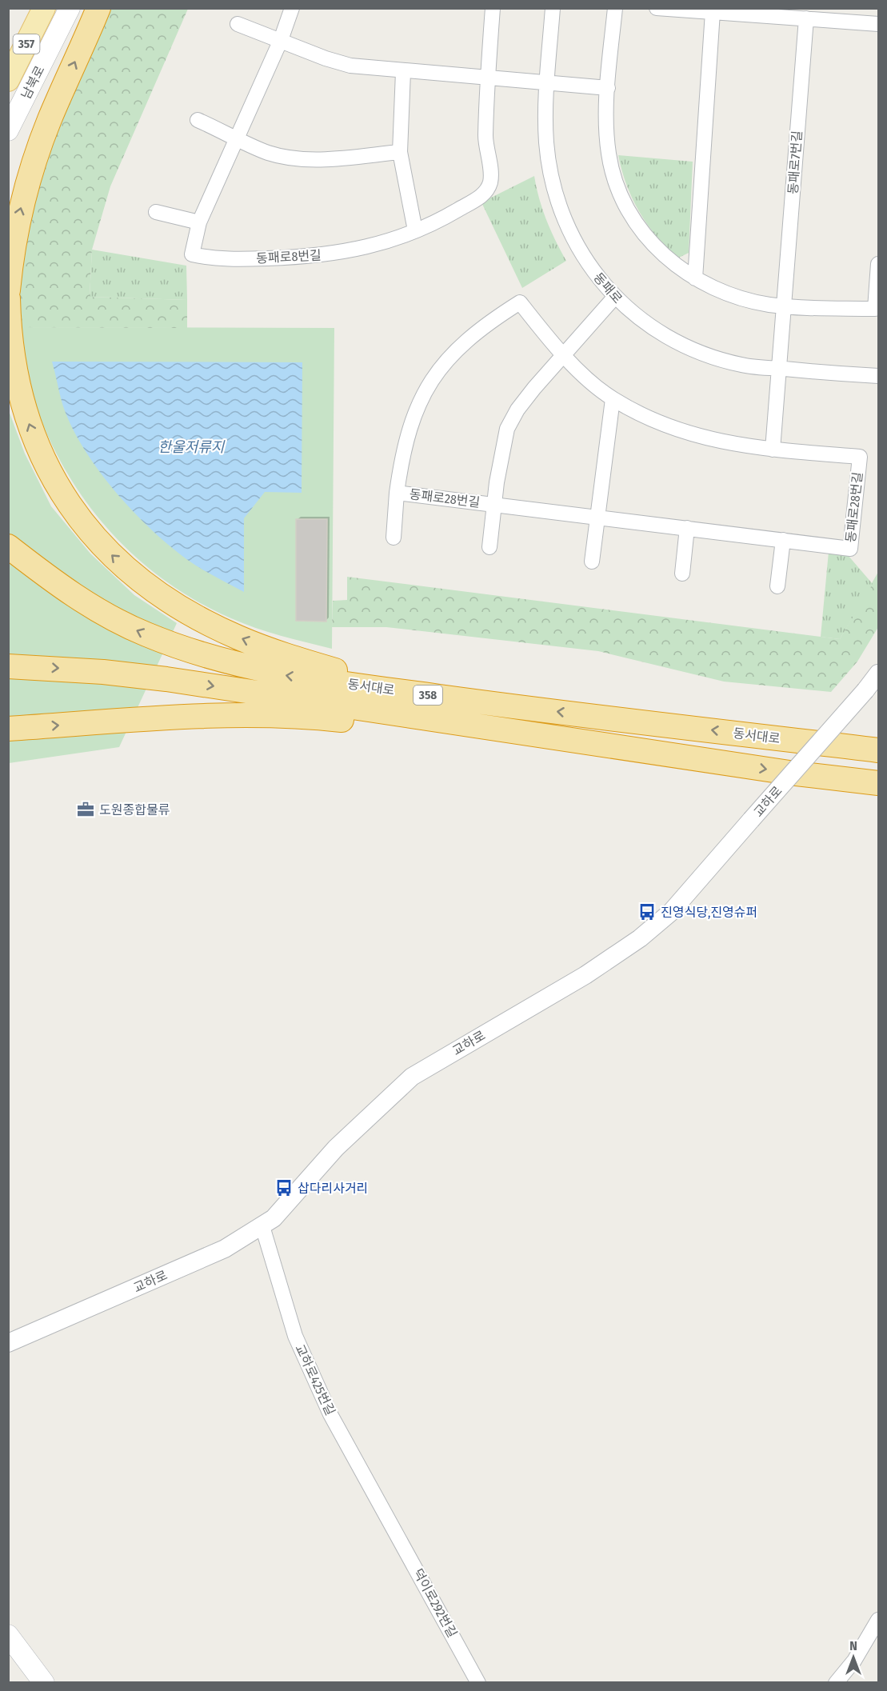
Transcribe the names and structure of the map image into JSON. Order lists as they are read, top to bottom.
{
  "streets": {
    "highway": ["동서대로", "358"],
    "main road": ["357", "남북로"],
    "street": [
      "동패로7번길",
      "동패로8번길",
      "동패로",
      "동패로28번길",
      "교하로",
      "교하로425번길",
      "덕이로292번길"
    ]
  },
  "crossings": [
    ["동패로7번길", "동패로"],
    ["동패로", "동패로28번길"],
    ["교하로", "교하로425번길"],
    ["교하로425번길", "덕이로292번길"]
  ],
  "water": ["한울저류지"],
  "places": {
    "office": ["도원종합물류"],
    "bus stop": ["진영식당,진영슈퍼", "삽다리사거리"]
  },
  "north": "top"
}
